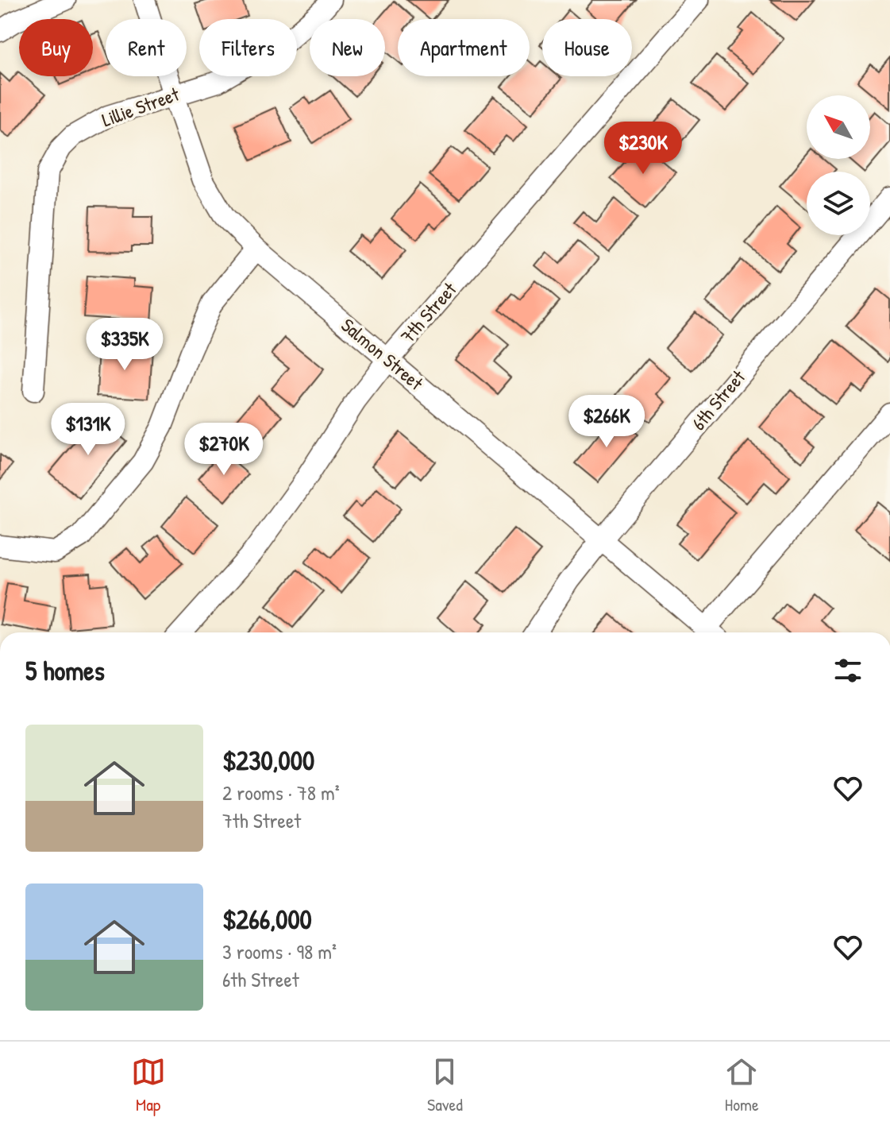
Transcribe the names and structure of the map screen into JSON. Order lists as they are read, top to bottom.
{
  "streets": {
    "street": [
      "Lillie Street",
      "7th Street",
      "Salmon Street",
      "6th Street"
    ]
  },
  "crossings": [
    ["Lillie Street", "Salmon Street"],
    ["7th Street", "Salmon Street"],
    ["Salmon Street", "6th Street"]
  ],
  "north": "top left",
  "page": {
    "chip": [
      "Buy",
      "Rent",
      "Filters",
      "New",
      "Apartment",
      "House"
    ],
    "price": [
      "$230K",
      "$335K",
      "$266K",
      "$131K",
      "$270K"
    ],
    "heading": "5 homes",
    "list": [
      {
        "name": "$230,000",
        "note": "2 rooms · 78 m² · 7th Street"
      },
      {
        "name": "$266,000",
        "note": "3 rooms · 98 m² · 6th Street"
      }
    ],
    "tabs": ["Map", "Saved", "Home"]
  }
}
